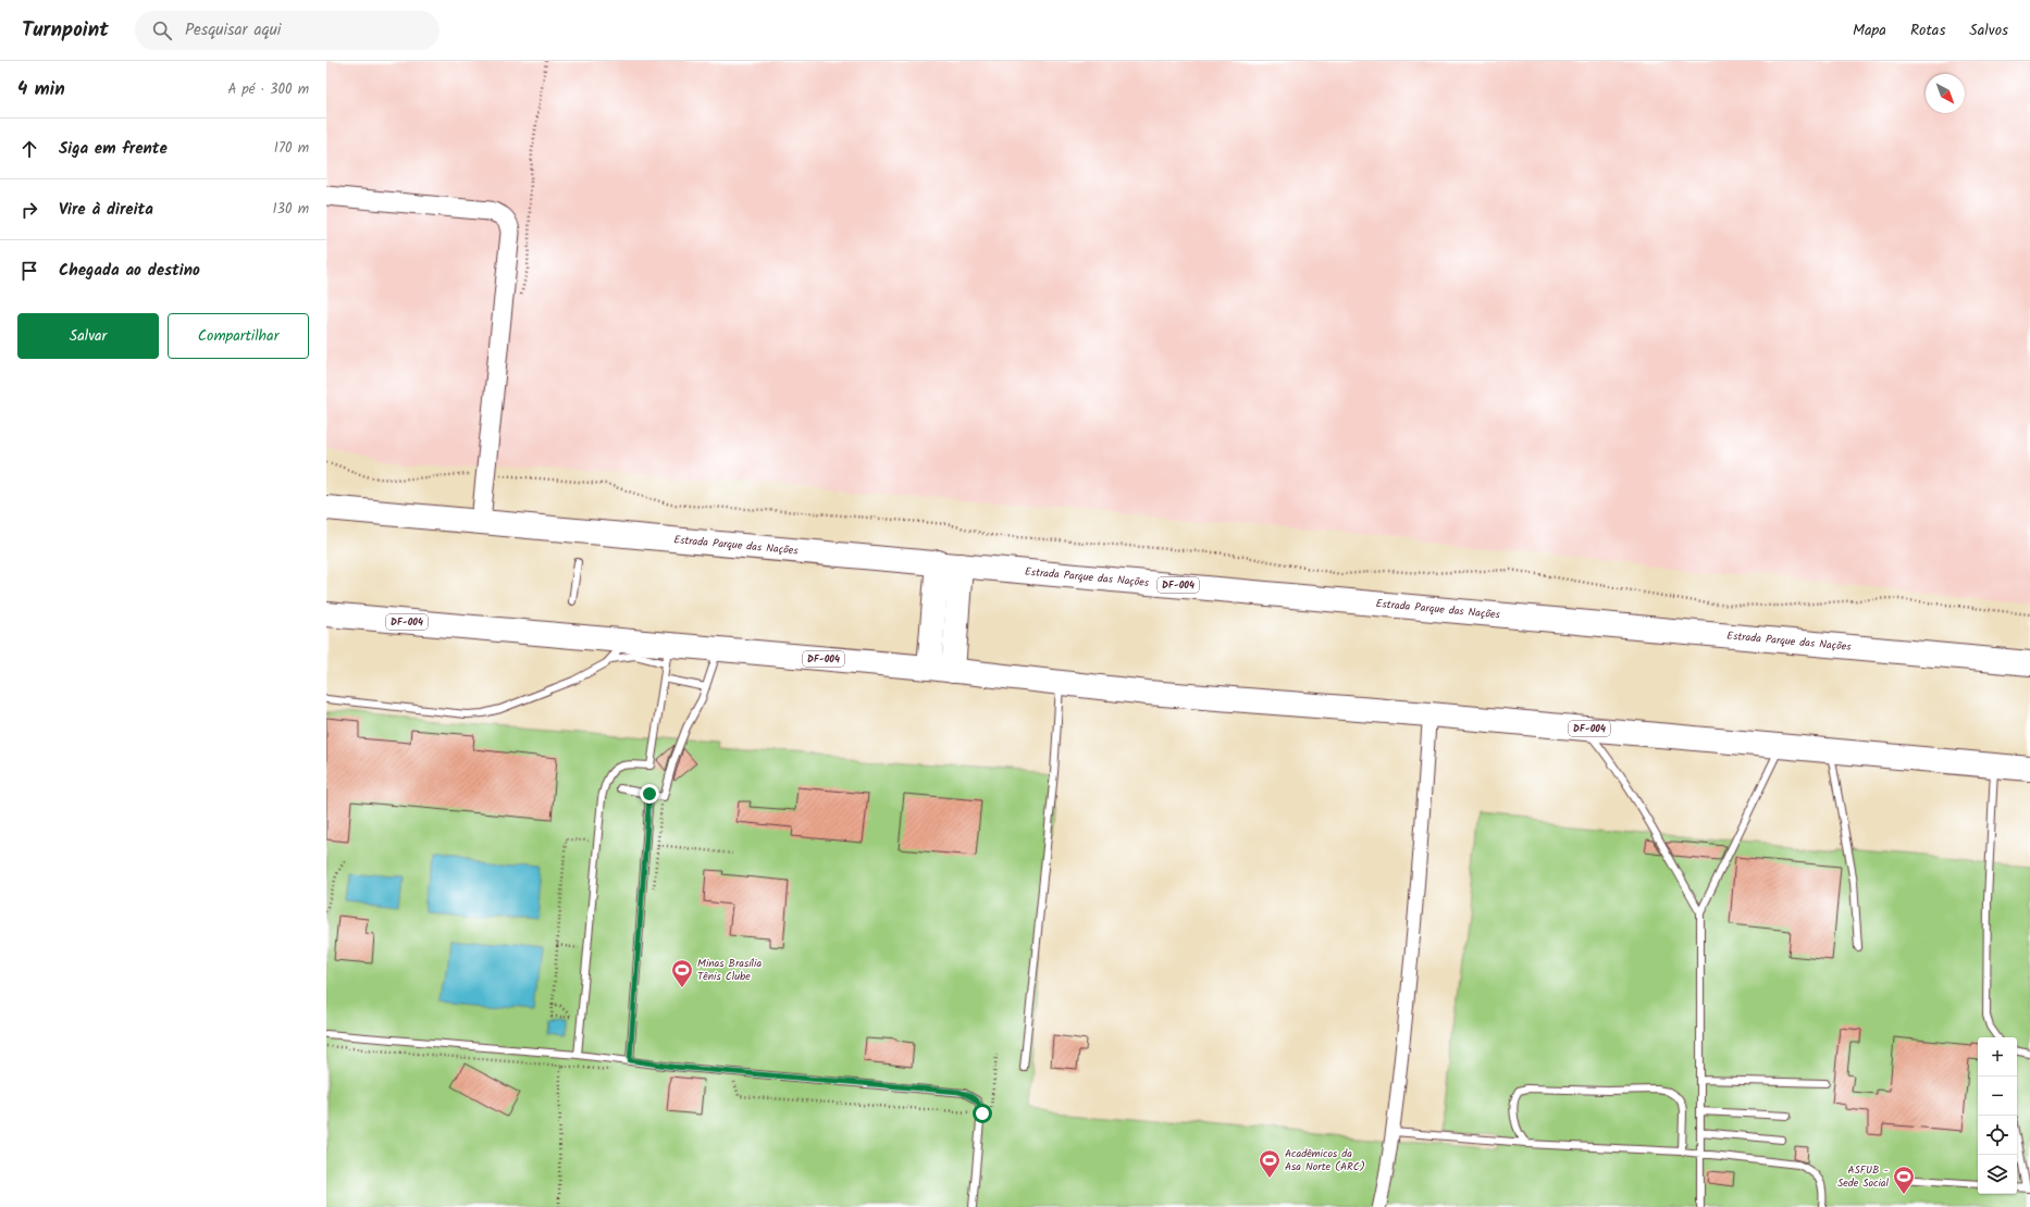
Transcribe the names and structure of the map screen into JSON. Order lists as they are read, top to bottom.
{
  "streets": {
    "highway": ["Estrada Parque das Nações", "DF-004"]
  },
  "places": {
    "sports": ["Minas Brasília Tênis Clube", "Acadêmicos da Asa Norte (ARC)", "ASFUB - Sede Social"]
  },
  "north": "bottom right",
  "page": {
    "header": "Turnpoint",
    "search": "Pesquisar aqui",
    "nav": ["Mapa", "Rotas", "Salvos"],
    "heading": ["4 min", "A pé · 300 m"],
    "list": [
      ["Siga em frente", "170 m"],
      ["Vire à direita", "130 m"],
      "Chegada ao destino"
    ],
    "buttons": ["Salvar", "Compartilhar"],
    "map_buttons": ["+", "−"]
  }
}
